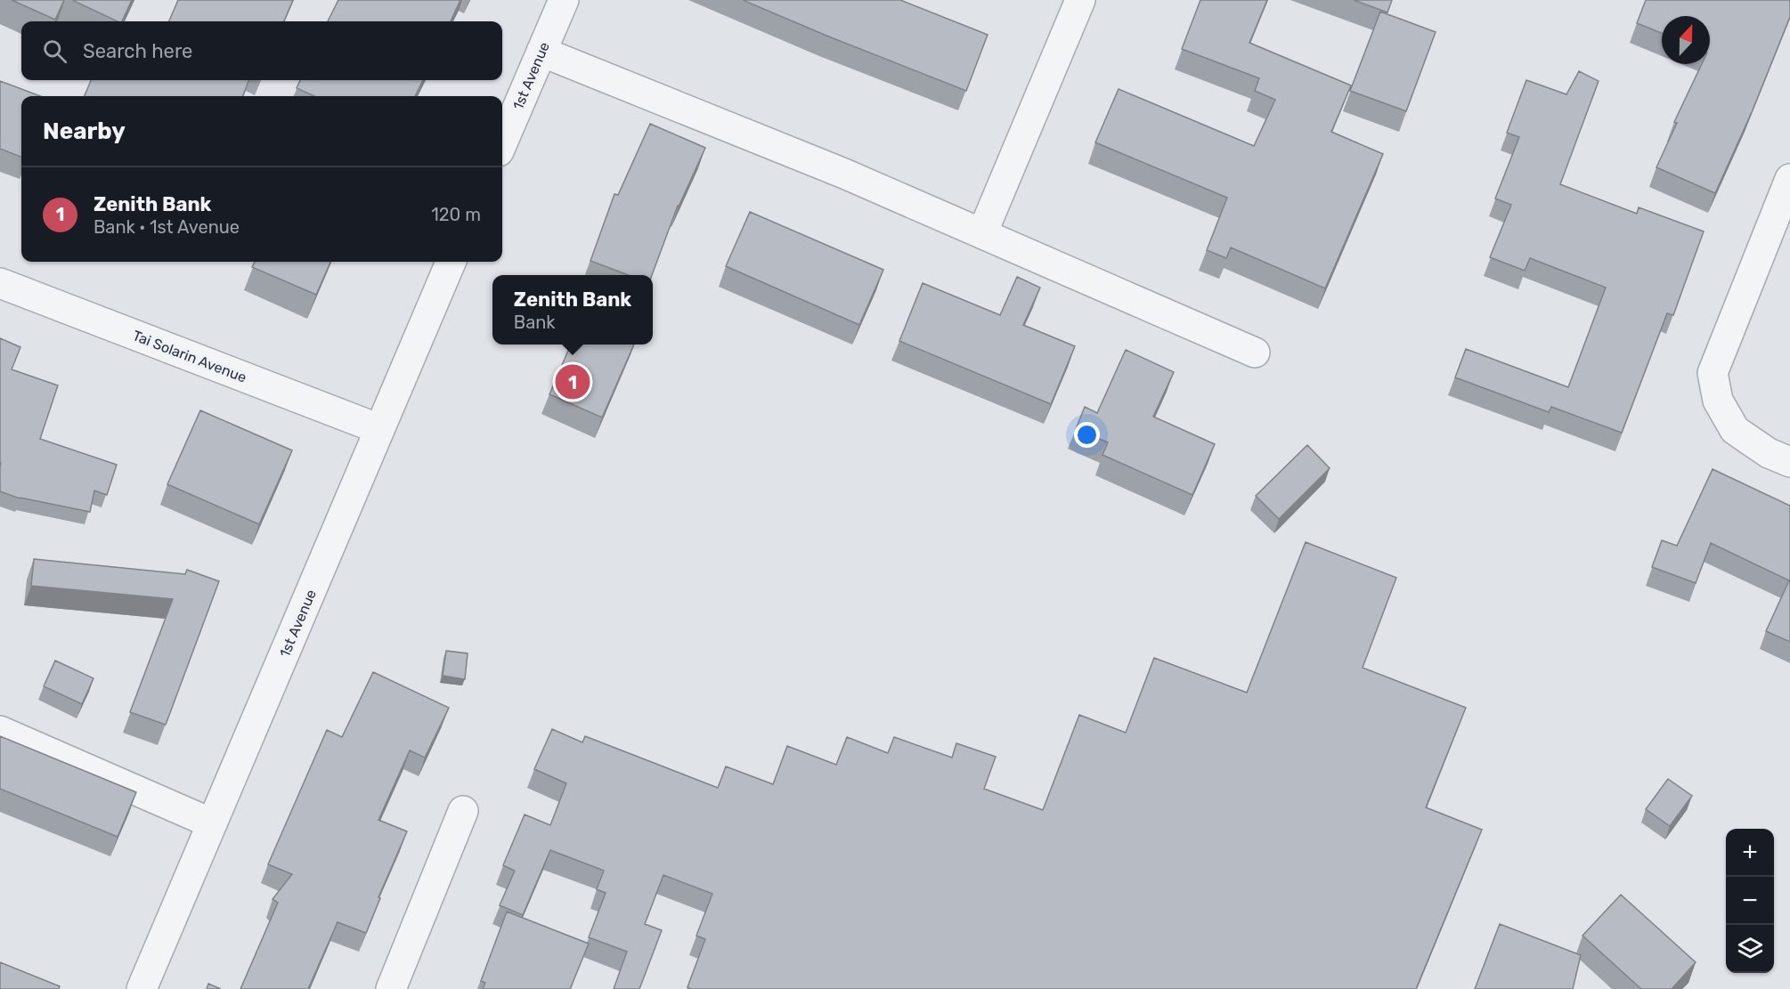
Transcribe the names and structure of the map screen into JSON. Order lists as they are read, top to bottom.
{
  "streets": {
    "street": ["1st Avenue", "Tai Solarin Avenue"]
  },
  "crossings": [
    ["1st Avenue", "Tai Solarin Avenue"]
  ],
  "north": "top",
  "page": {
    "search": "Search here",
    "heading": "Nearby",
    "list": [
      {
        "mark": "1",
        "name": "Zenith Bank",
        "note": "Bank · 1st Avenue",
        "value": "120 m"
      }
    ],
    "popup": ["Zenith Bank", "Bank"],
    "pins": "1",
    "map_buttons": ["+", "−"]
  }
}
